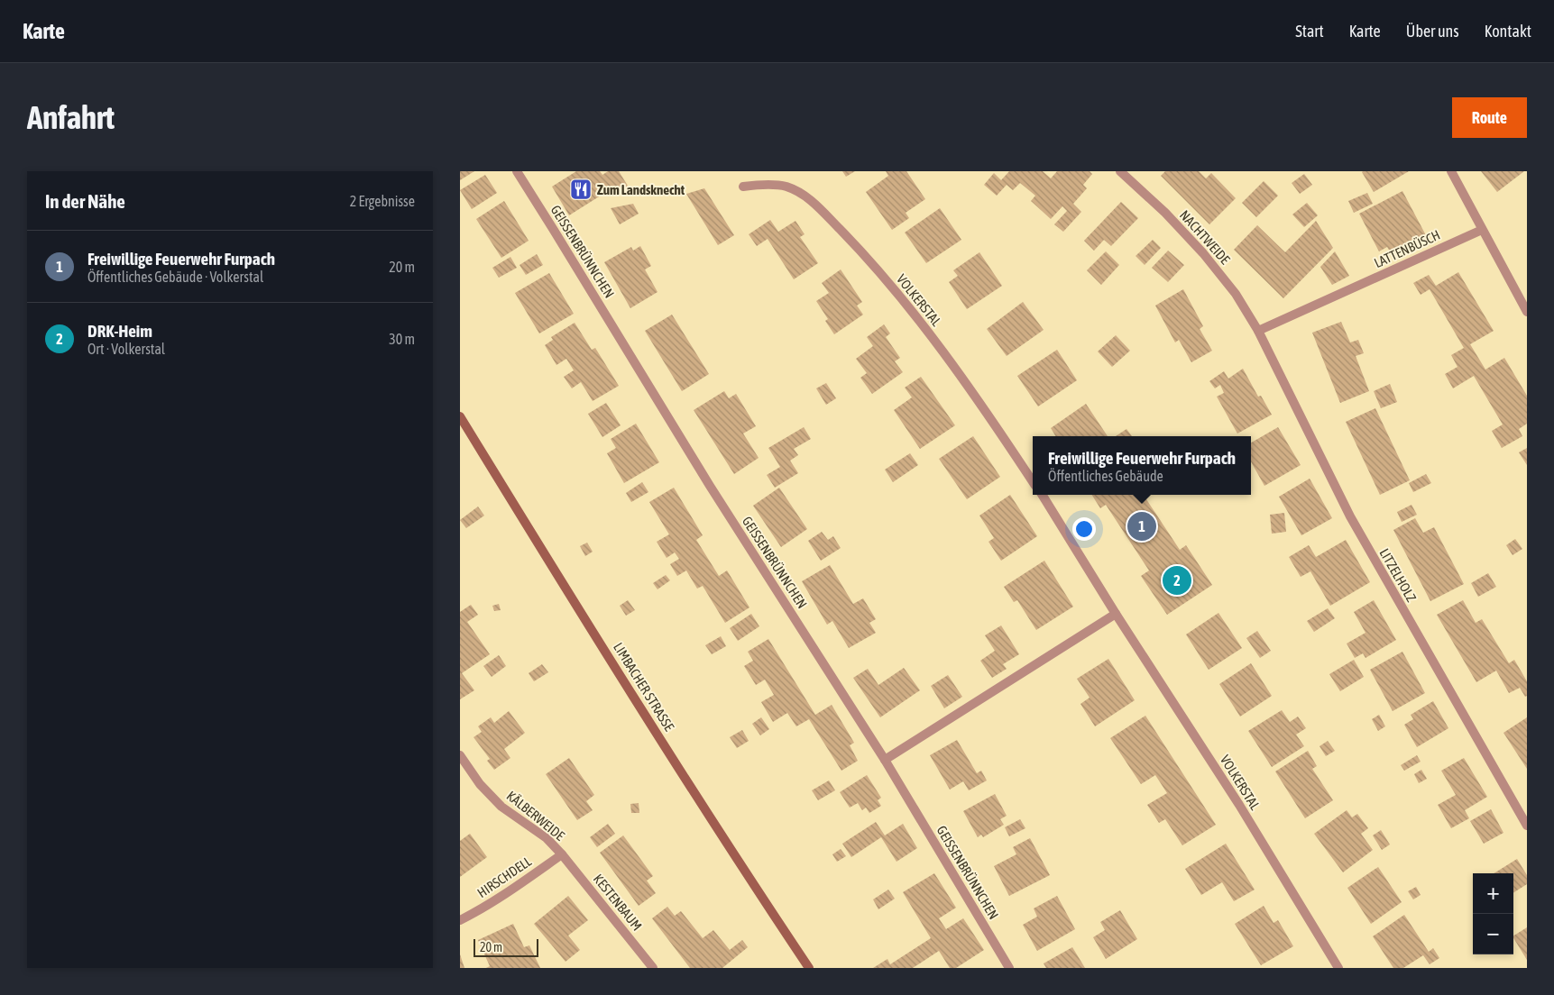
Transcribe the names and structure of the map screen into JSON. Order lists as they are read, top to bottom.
{
  "streets": {
    "main road": ["LIMBACHER STRASSE"],
    "street": [
      "NACHTWEIDE",
      "LATTENBÜSCH",
      "GEISSENBRÜNNCHEN",
      "VOLKERSTAL",
      "LITZELHOLZ",
      "KÄLBERWEIDE",
      "HIRSCHDELL",
      "KESTENBAUM"
    ]
  },
  "crossings": [
    ["NACHTWEIDE", "LATTENBÜSCH"],
    ["NACHTWEIDE", "LITZELHOLZ"],
    ["LATTENBÜSCH", "LITZELHOLZ"],
    ["KÄLBERWEIDE", "HIRSCHDELL"],
    ["KÄLBERWEIDE", "KESTENBAUM"],
    ["HIRSCHDELL", "KESTENBAUM"]
  ],
  "places": {
    "restaurant": ["Zum Landsknecht"]
  },
  "scale_bar": "20 m",
  "page": {
    "header": "Karte",
    "nav": [
      "Start",
      "Karte",
      "Über uns",
      "Kontakt"
    ],
    "buttons": "Route",
    "title": "Anfahrt",
    "heading": ["In der Nähe", "2 Ergebnisse"],
    "list": [
      {
        "mark": "1",
        "name": "Freiwillige Feuerwehr Furpach",
        "note": "Öffentliches Gebäude · Volkerstal",
        "value": "20 m"
      },
      {
        "mark": "2",
        "name": "DRK-Heim",
        "note": "Ort · Volkerstal",
        "value": "30 m"
      }
    ],
    "popup": ["Freiwillige Feuerwehr Furpach", "Öffentliches Gebäude"],
    "pins": ["1", "2"],
    "map_buttons": ["+", "−"],
    "scale": "20 m"
  }
}
